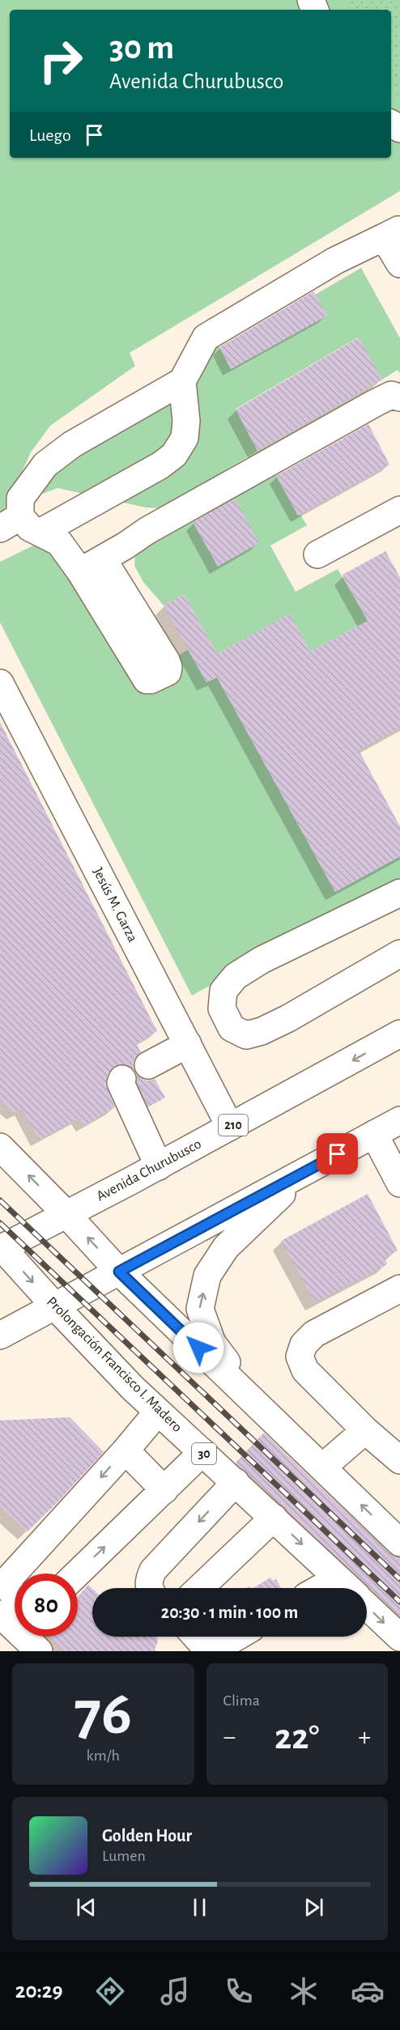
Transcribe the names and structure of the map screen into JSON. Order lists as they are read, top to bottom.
{
  "streets": {
    "main road": [
      "Jesús M. Garza",
      "210",
      "Avenida Churubusco",
      "Prolongación Francisco I. Madero",
      "30"
    ]
  },
  "crossings": [
    ["Jesús M. Garza", "Avenida Churubusco"],
    ["Avenida Churubusco", "Prolongación Francisco I. Madero"]
  ],
  "page": {
    "turn": ["30 m", "Avenida Churubusco"],
    "then": "Luego",
    "limit": "80",
    "trip": "20:30 · 1 min · 100 m",
    "tile": [
      ["76", "km/h"],
      "Clima"
    ],
    "heat": ["−", "22°", "+"],
    "song": ["Golden Hour", "Lumen"],
    "tabs": "20:29"
  }
}
